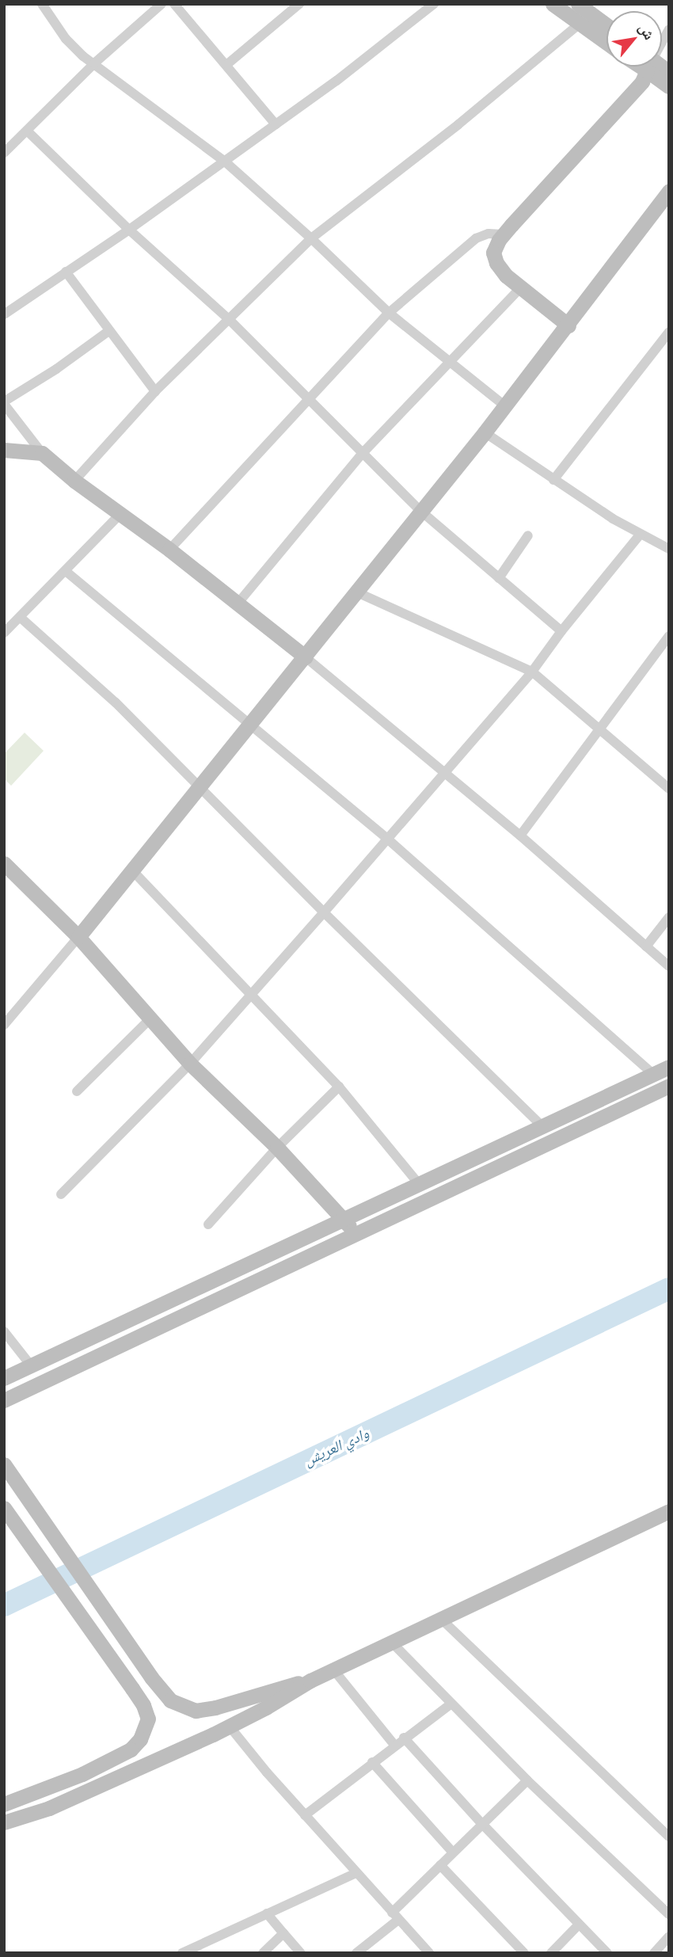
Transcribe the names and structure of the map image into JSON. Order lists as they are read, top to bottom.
{
  "water": ["وادي العريش"],
  "north": "top right"
}
